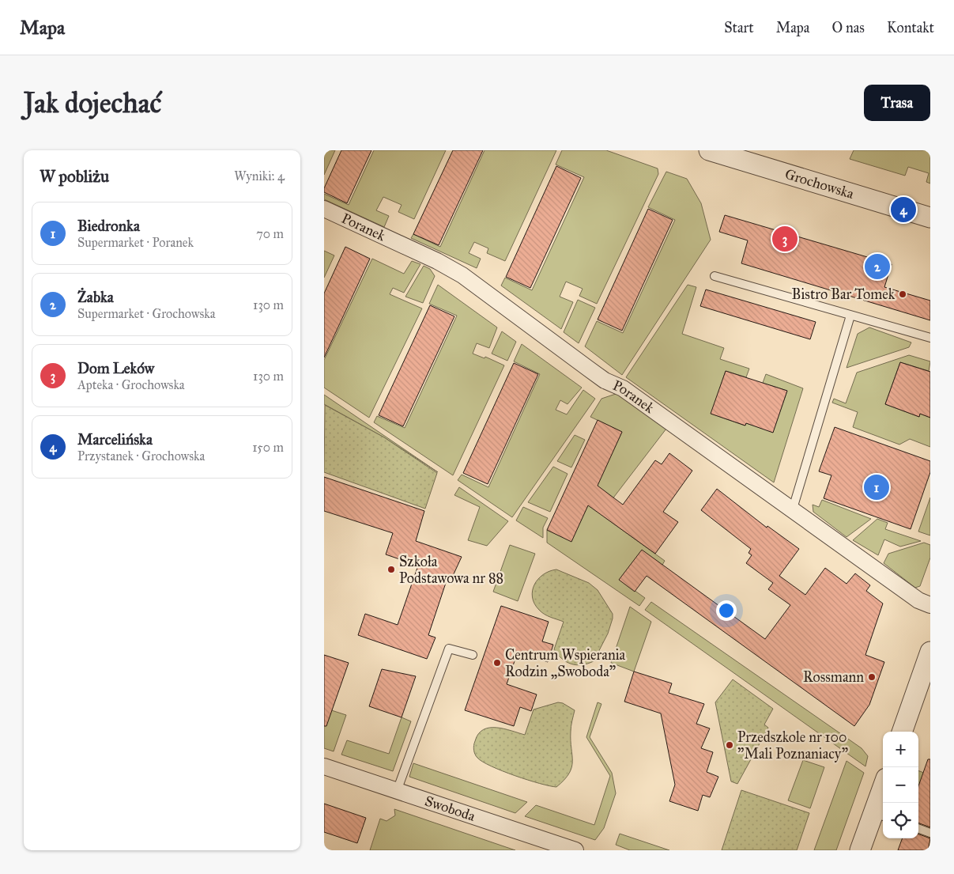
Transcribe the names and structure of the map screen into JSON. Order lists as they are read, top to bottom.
{
  "streets": {
    "street": ["Grochowska", "Poranek", "Swoboda"]
  },
  "places": [
    "Bistro Bar Tomek",
    "Szkoła Podstawowa nr 88",
    "Centrum Wspierania Rodzin „Swoboda”",
    "Rossmann",
    "Przedszkole nr 100 \"Mali Poznaniacy\""
  ],
  "page": {
    "header": "Mapa",
    "nav": [
      "Start",
      "Mapa",
      "O nas",
      "Kontakt"
    ],
    "buttons": "Trasa",
    "title": "Jak dojechać",
    "heading": ["W pobliżu", "Wyniki: 4"],
    "pins": [
      "4",
      "3",
      "2",
      "1"
    ],
    "list": [
      {
        "mark": "1",
        "name": "Biedronka",
        "note": "Supermarket · Poranek",
        "value": "70 m"
      },
      {
        "mark": "2",
        "name": "Żabka",
        "note": "Supermarket · Grochowska",
        "value": "130 m"
      },
      {
        "mark": "3",
        "name": "Dom Leków",
        "note": "Apteka · Grochowska",
        "value": "130 m"
      },
      {
        "mark": "4",
        "name": "Marcelińska",
        "note": "Przystanek · Grochowska",
        "value": "150 m"
      }
    ],
    "map_buttons": ["+", "−"]
  }
}
